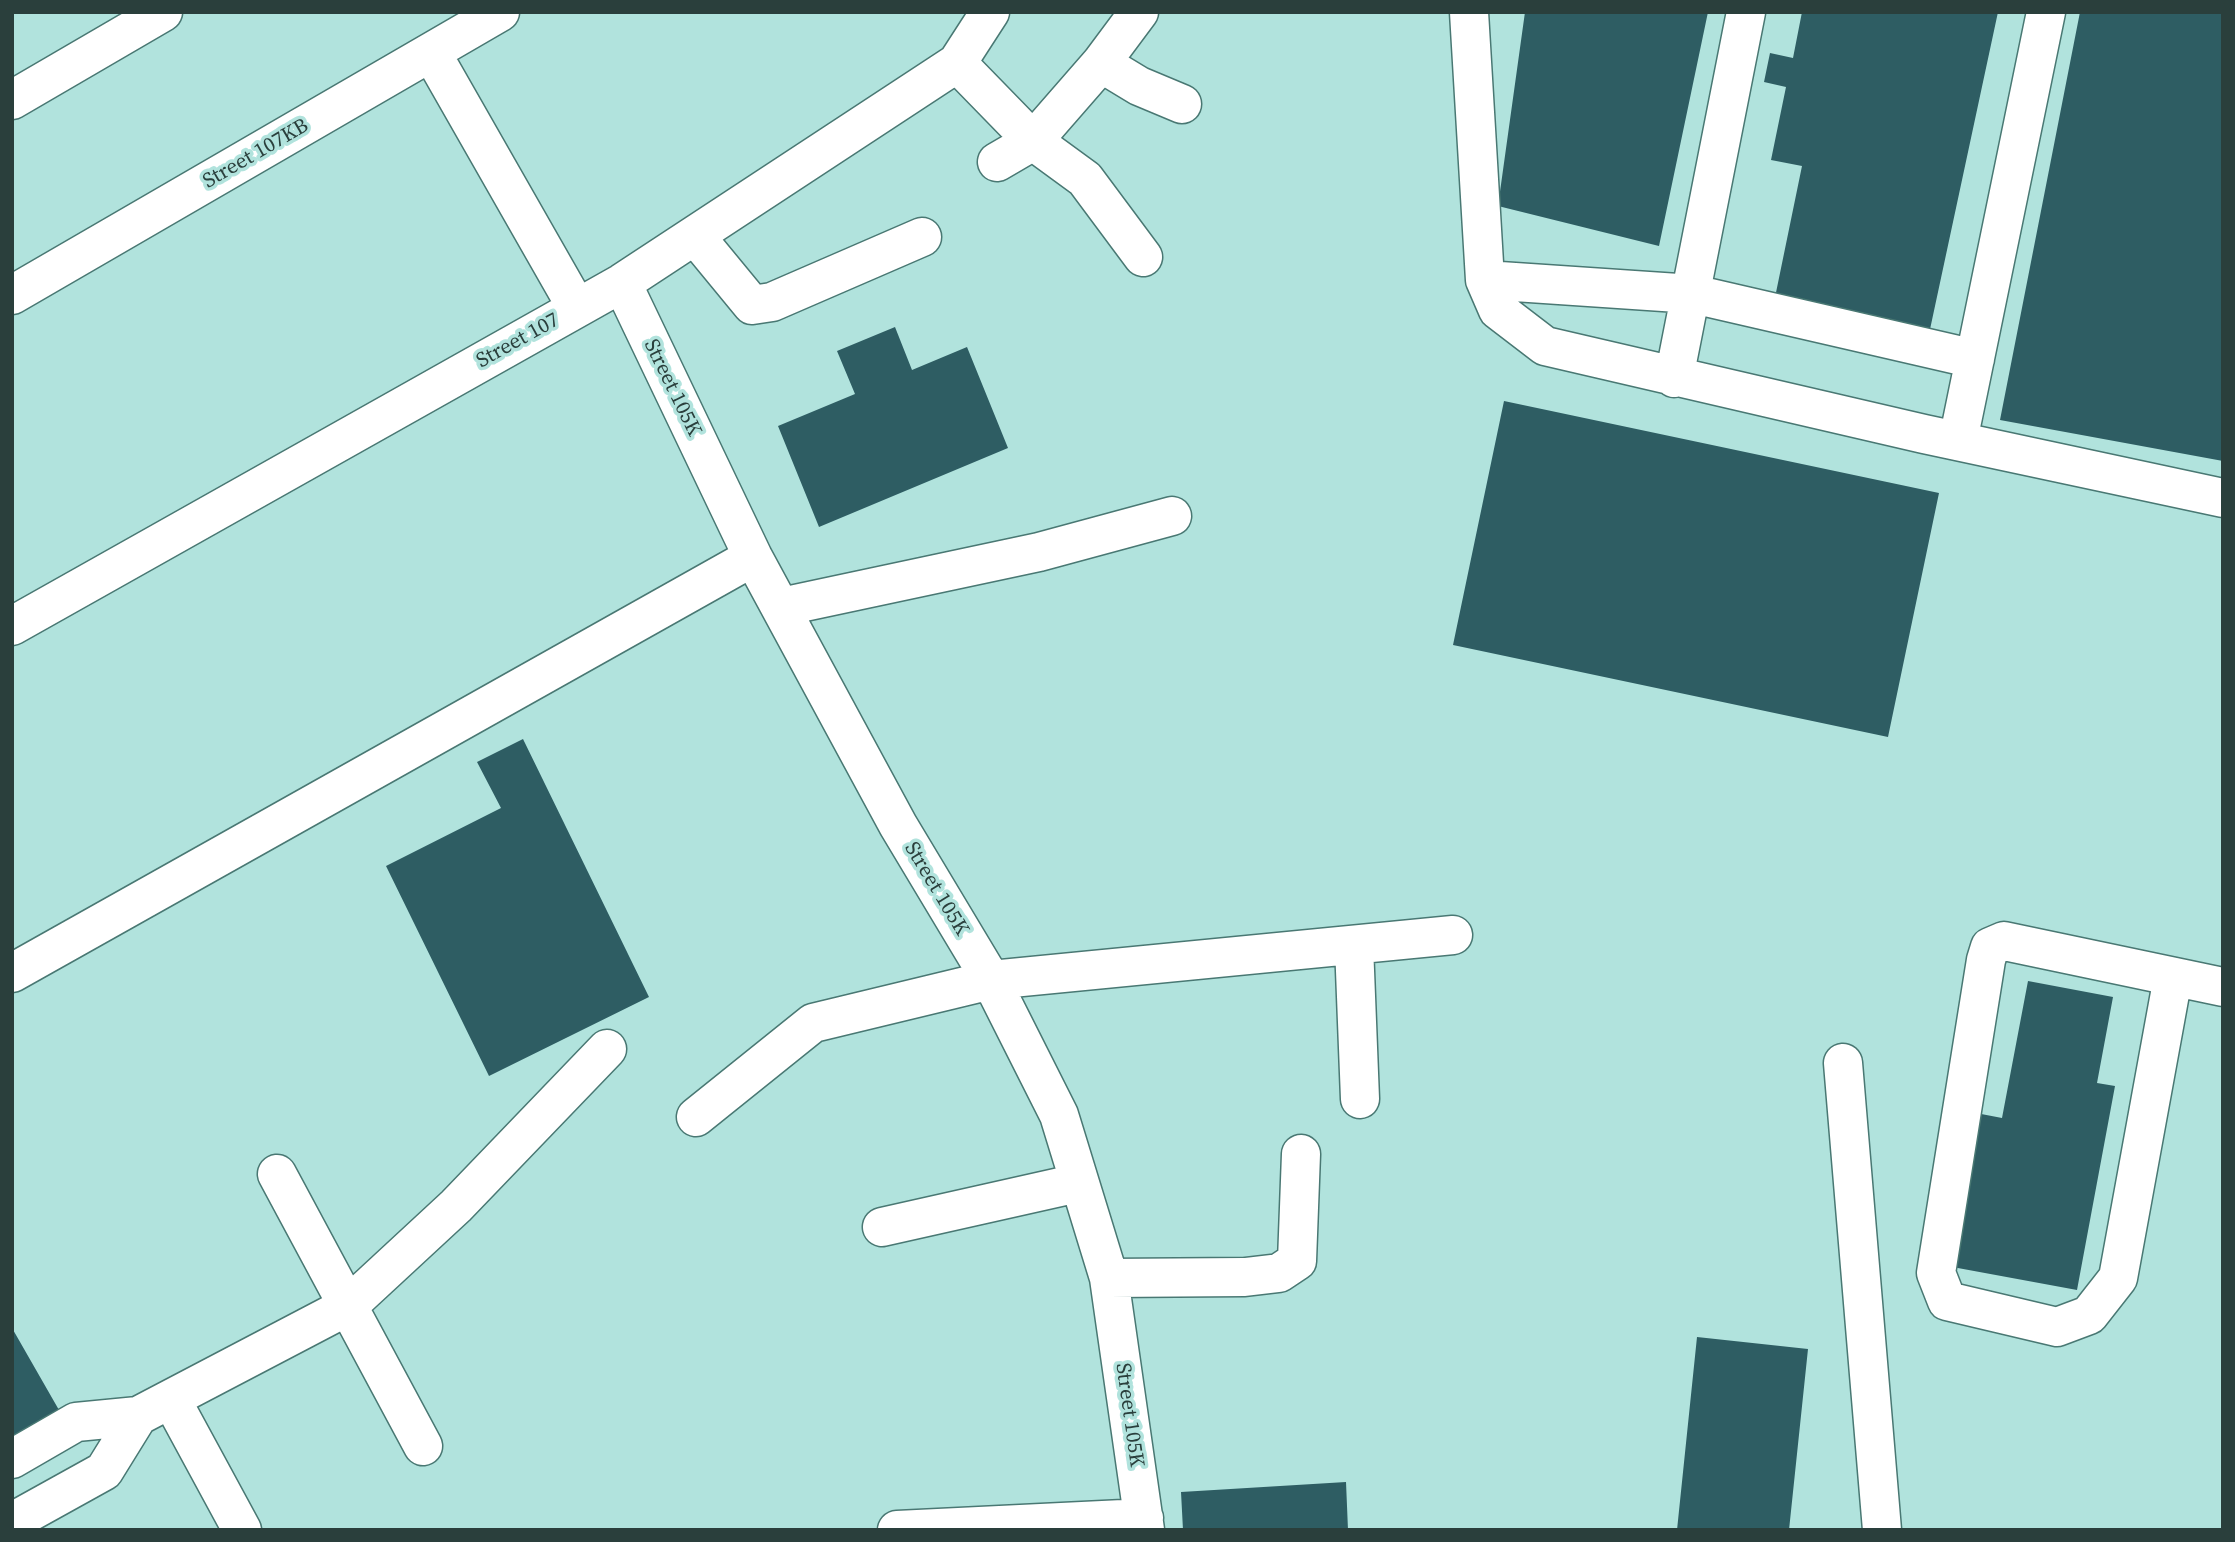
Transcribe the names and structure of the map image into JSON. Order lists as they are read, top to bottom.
{
  "streets": {
    "street": ["Street 107KB", "Street 107", "Street 105K"]
  },
  "crossings": [
    ["Street 107", "Street 105K"]
  ]
}
